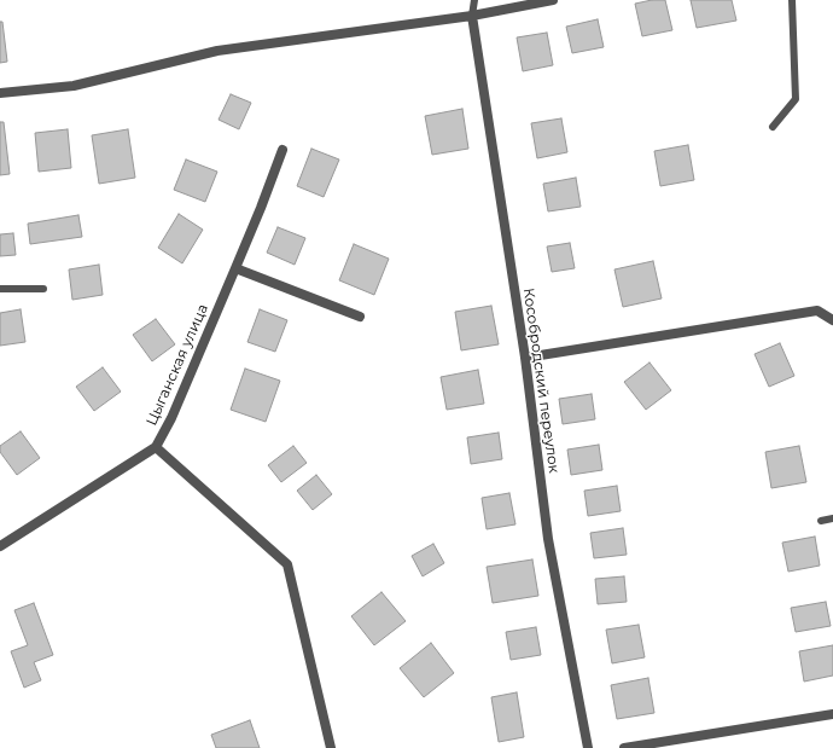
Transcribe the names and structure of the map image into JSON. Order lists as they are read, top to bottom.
{
  "streets": {
    "street": ["Цыганская улица", "Кособродский переулок"]
  }
}
